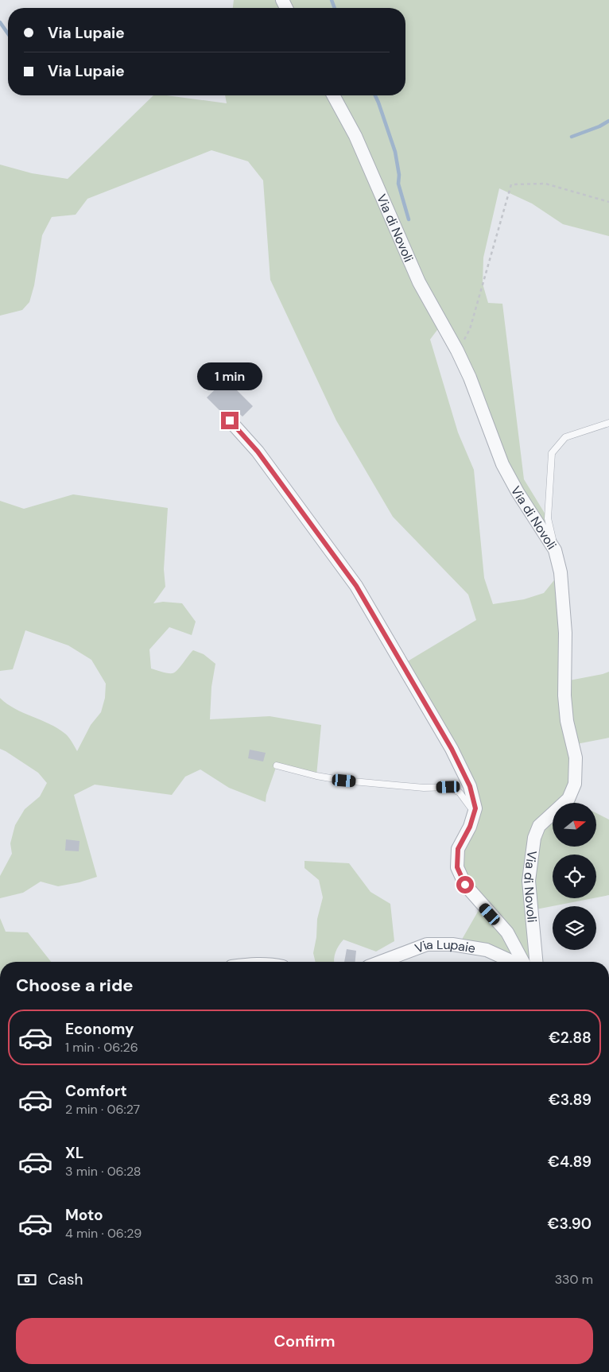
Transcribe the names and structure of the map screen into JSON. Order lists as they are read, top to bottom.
{
  "streets": {
    "street": ["Via di Novoli", "Via Lupaie"]
  },
  "north": "right",
  "page": {
    "banner": ["Via Lupaie", "Via Lupaie"],
    "bubble": "1 min",
    "heading": "Choose a ride",
    "list": [
      {
        "name": "Economy",
        "note": "1 min · 06:26",
        "value": "€2.88"
      },
      {
        "name": "Comfort",
        "note": "2 min · 06:27",
        "value": "€3.89"
      },
      {
        "name": "XL",
        "note": "3 min · 06:28",
        "value": "€4.89"
      },
      {
        "name": "Moto",
        "note": "4 min · 06:29",
        "value": "€3.90"
      }
    ],
    "pay": ["Cash", "330 m"],
    "buttons": "Confirm"
  }
}
